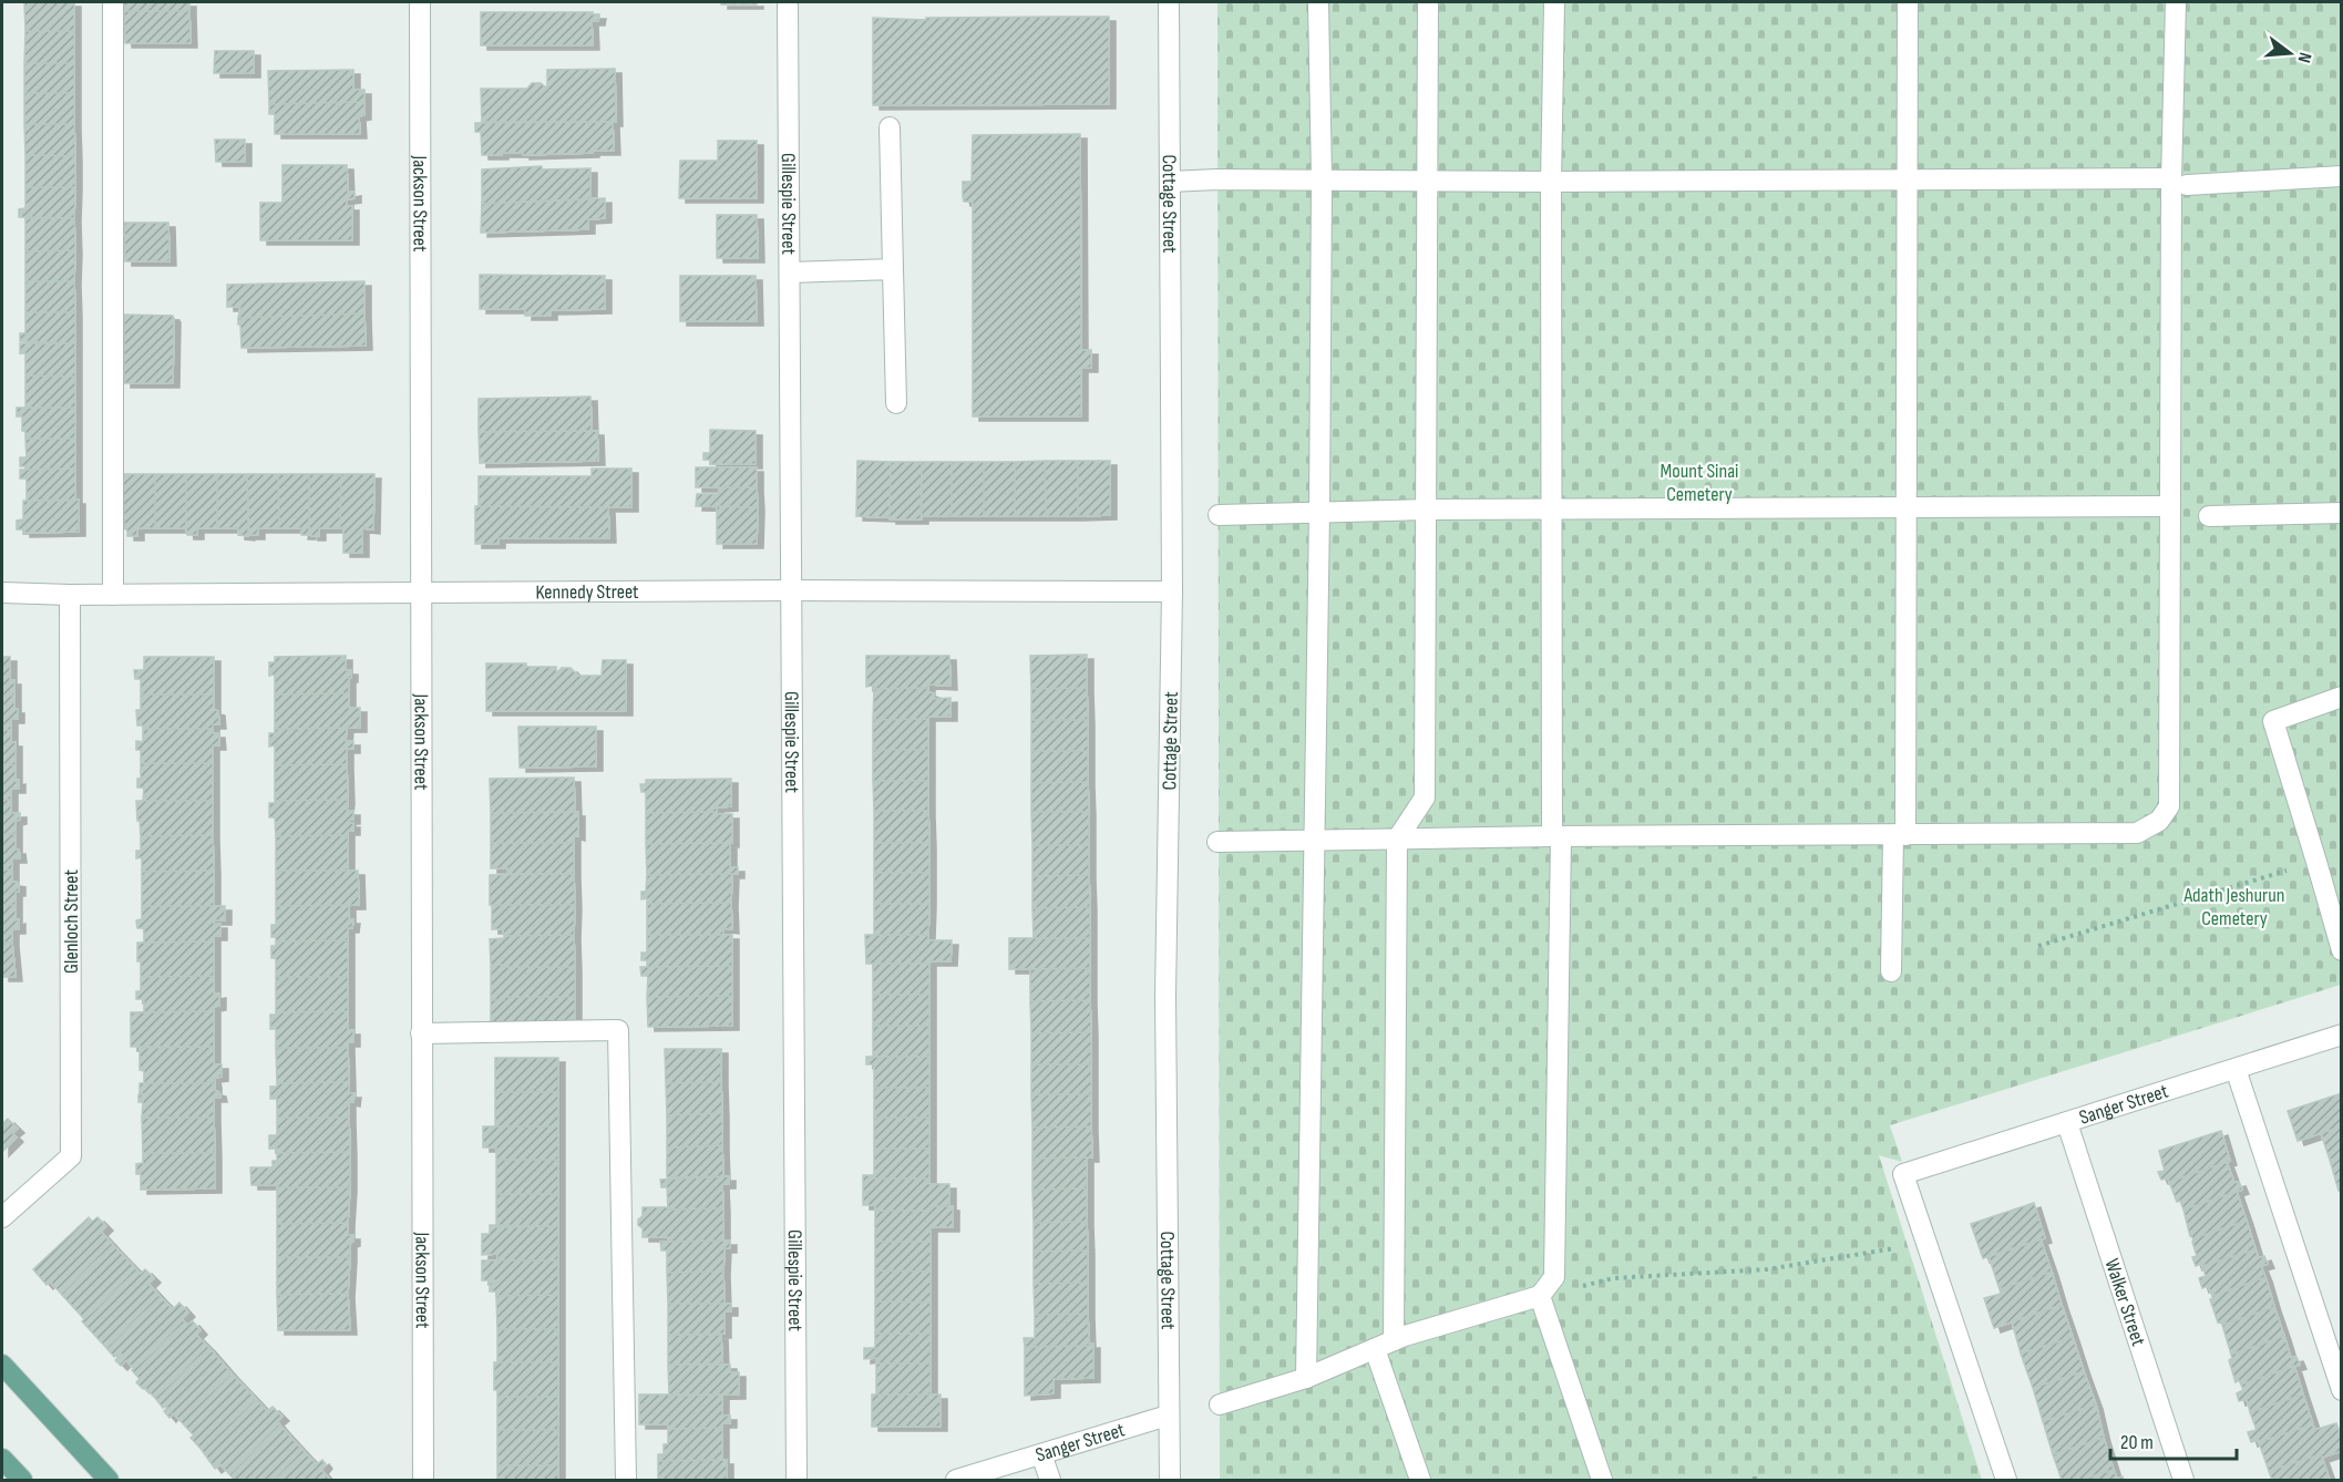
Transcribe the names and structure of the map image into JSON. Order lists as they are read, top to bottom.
{
  "streets": {
    "street": [
      "Jackson Street",
      "Gillespie Street",
      "Cottage Street",
      "Kennedy Street",
      "Glenloch Street",
      "Sanger Street",
      "Walker Street"
    ]
  },
  "crossings": [
    ["Jackson Street", "Kennedy Street"],
    ["Gillespie Street", "Kennedy Street"],
    ["Cottage Street", "Kennedy Street"],
    ["Cottage Street", "Sanger Street"],
    ["Kennedy Street", "Glenloch Street"],
    ["Sanger Street", "Walker Street"]
  ],
  "parks": ["Mount Sinai Cemetery", "Adath Jeshurun Cemetery"],
  "scale_bar": "20 m",
  "north": "right"
}
